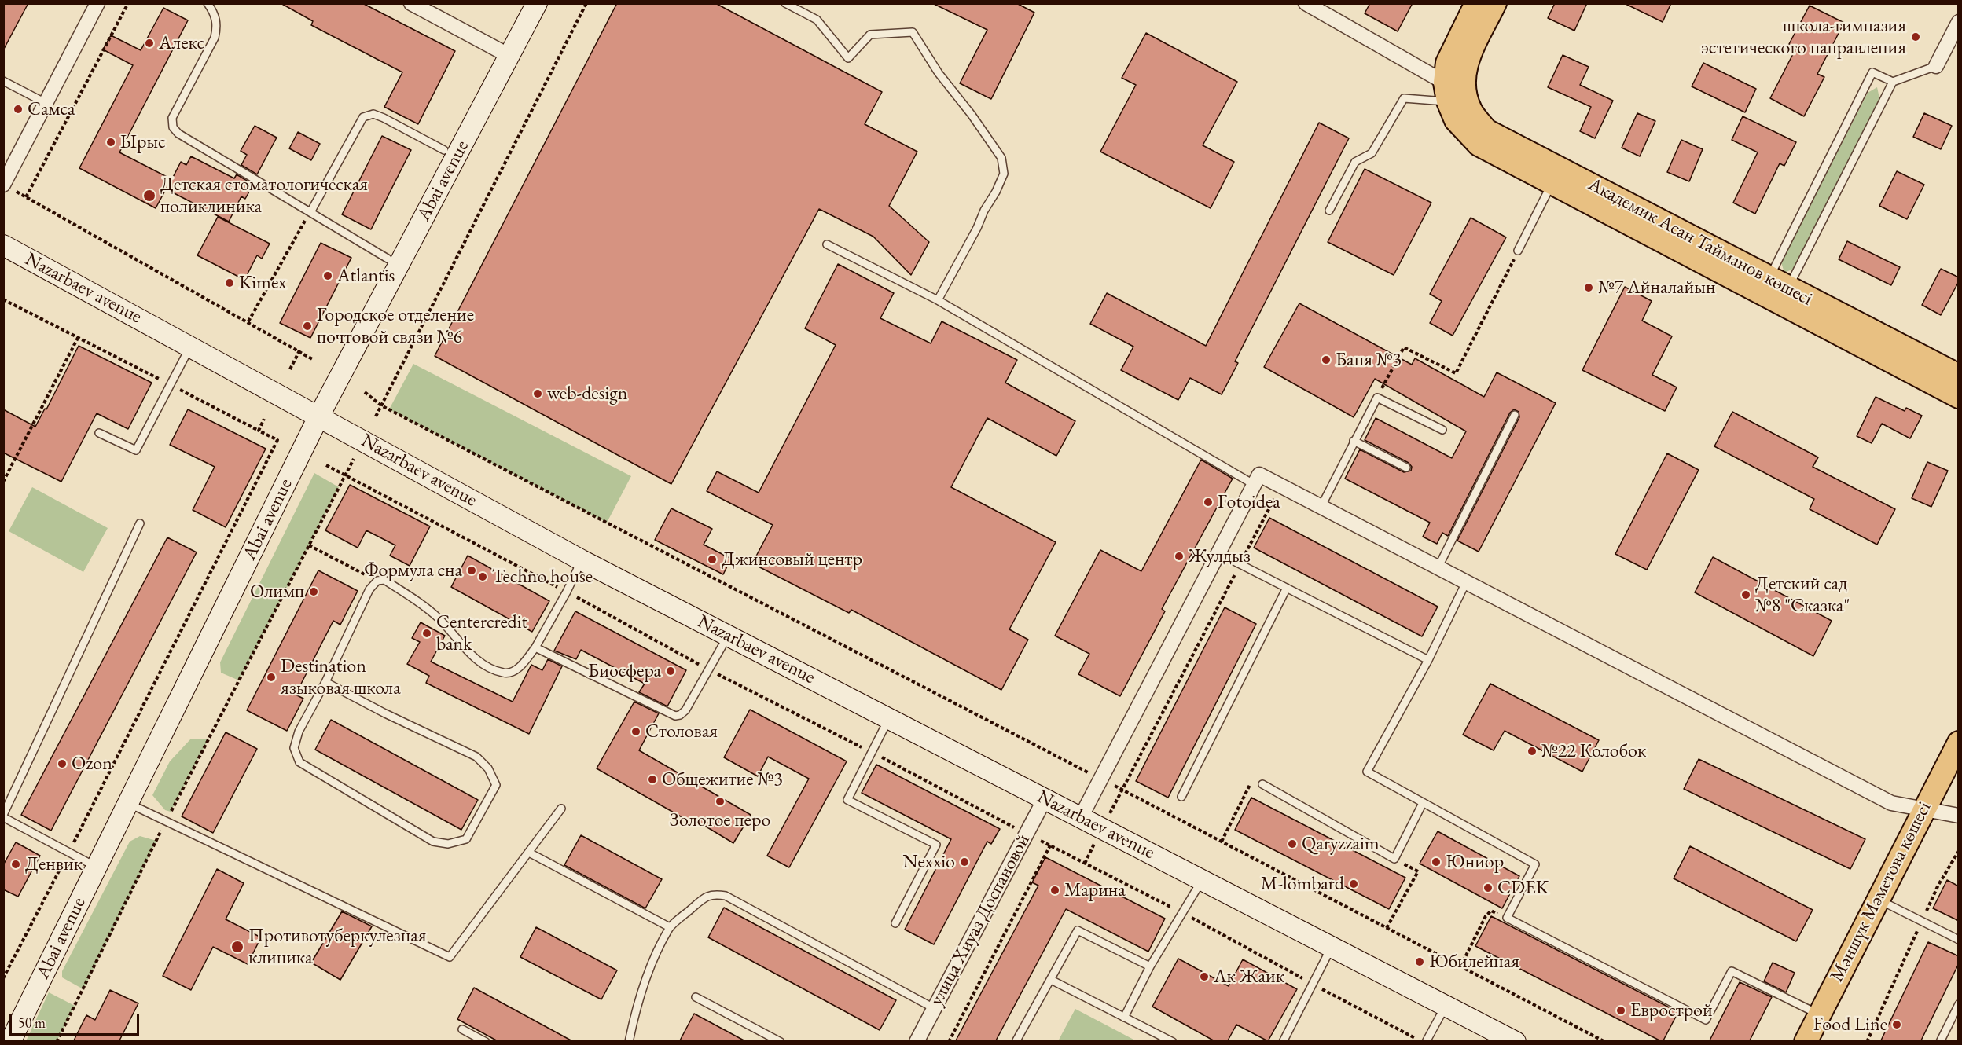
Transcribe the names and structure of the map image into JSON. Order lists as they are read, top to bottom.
{
  "streets": {
    "main road": [
      "Abai avenue",
      "Академик Асан Тайманов көшесі",
      "Nazarbaev avenue",
      "Мәншүк Мәметова көшесі"
    ],
    "street": ["улица Хиуаз Доспановой"]
  },
  "crossings": [
    ["Abai avenue", "Nazarbaev avenue"],
    ["Nazarbaev avenue", "улица Хиуаз Доспановой"]
  ],
  "places": [
    "школа-гимназия эстетического направления",
    "Алекс",
    "Самса",
    "Ырыс",
    "Детская стоматологическая поликлиника",
    "Atlantis",
    "Kimex",
    "№7 Айналайын",
    "Городское отделение почтовой связи №6",
    "Баня №3",
    "web-design",
    "Fotoidea",
    "Жулдыз",
    "Джинсовый центр",
    "Формула сна",
    "Techno house",
    "Олимп",
    "Детский сад №8 \"Сказка\"",
    "Centercredit bank",
    "Биосфера",
    "Destination языковая школа",
    "Столовая",
    "№22 Колобок",
    "Ozon",
    "Общежитие №3",
    "Золотое перо",
    "Qaryzzaim",
    "Nexxio",
    "Юниор",
    "Денвик",
    "M-lombard",
    "CDEK",
    "Марина",
    "Противотуберкулезная клиника",
    "Юбилейная",
    "Ак Жаик",
    "Еврострой",
    "Food Line"
  ],
  "scale_bar": "50 m"
}
